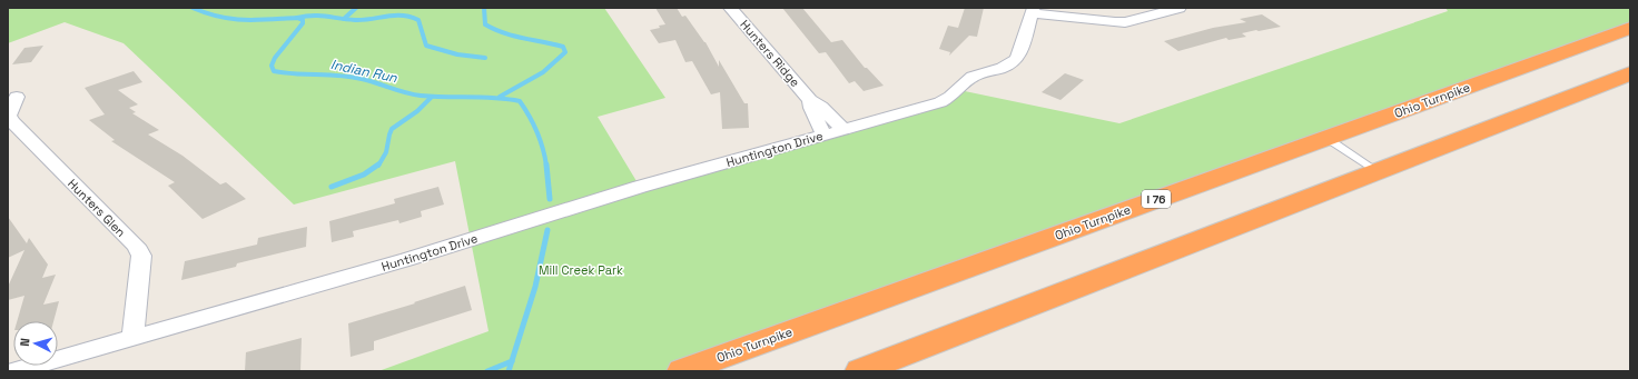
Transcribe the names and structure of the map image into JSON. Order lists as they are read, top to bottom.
{
  "streets": {
    "highway": ["Ohio Turnpike", "I 76"],
    "street": ["Hunters Ridge", "Huntington Drive", "Hunters Glen"]
  },
  "crossings": [
    ["Hunters Ridge", "Huntington Drive"],
    ["Huntington Drive", "Hunters Glen"]
  ],
  "water": ["Indian Run"],
  "parks": ["Mill Creek Park"],
  "north": "left"
}
